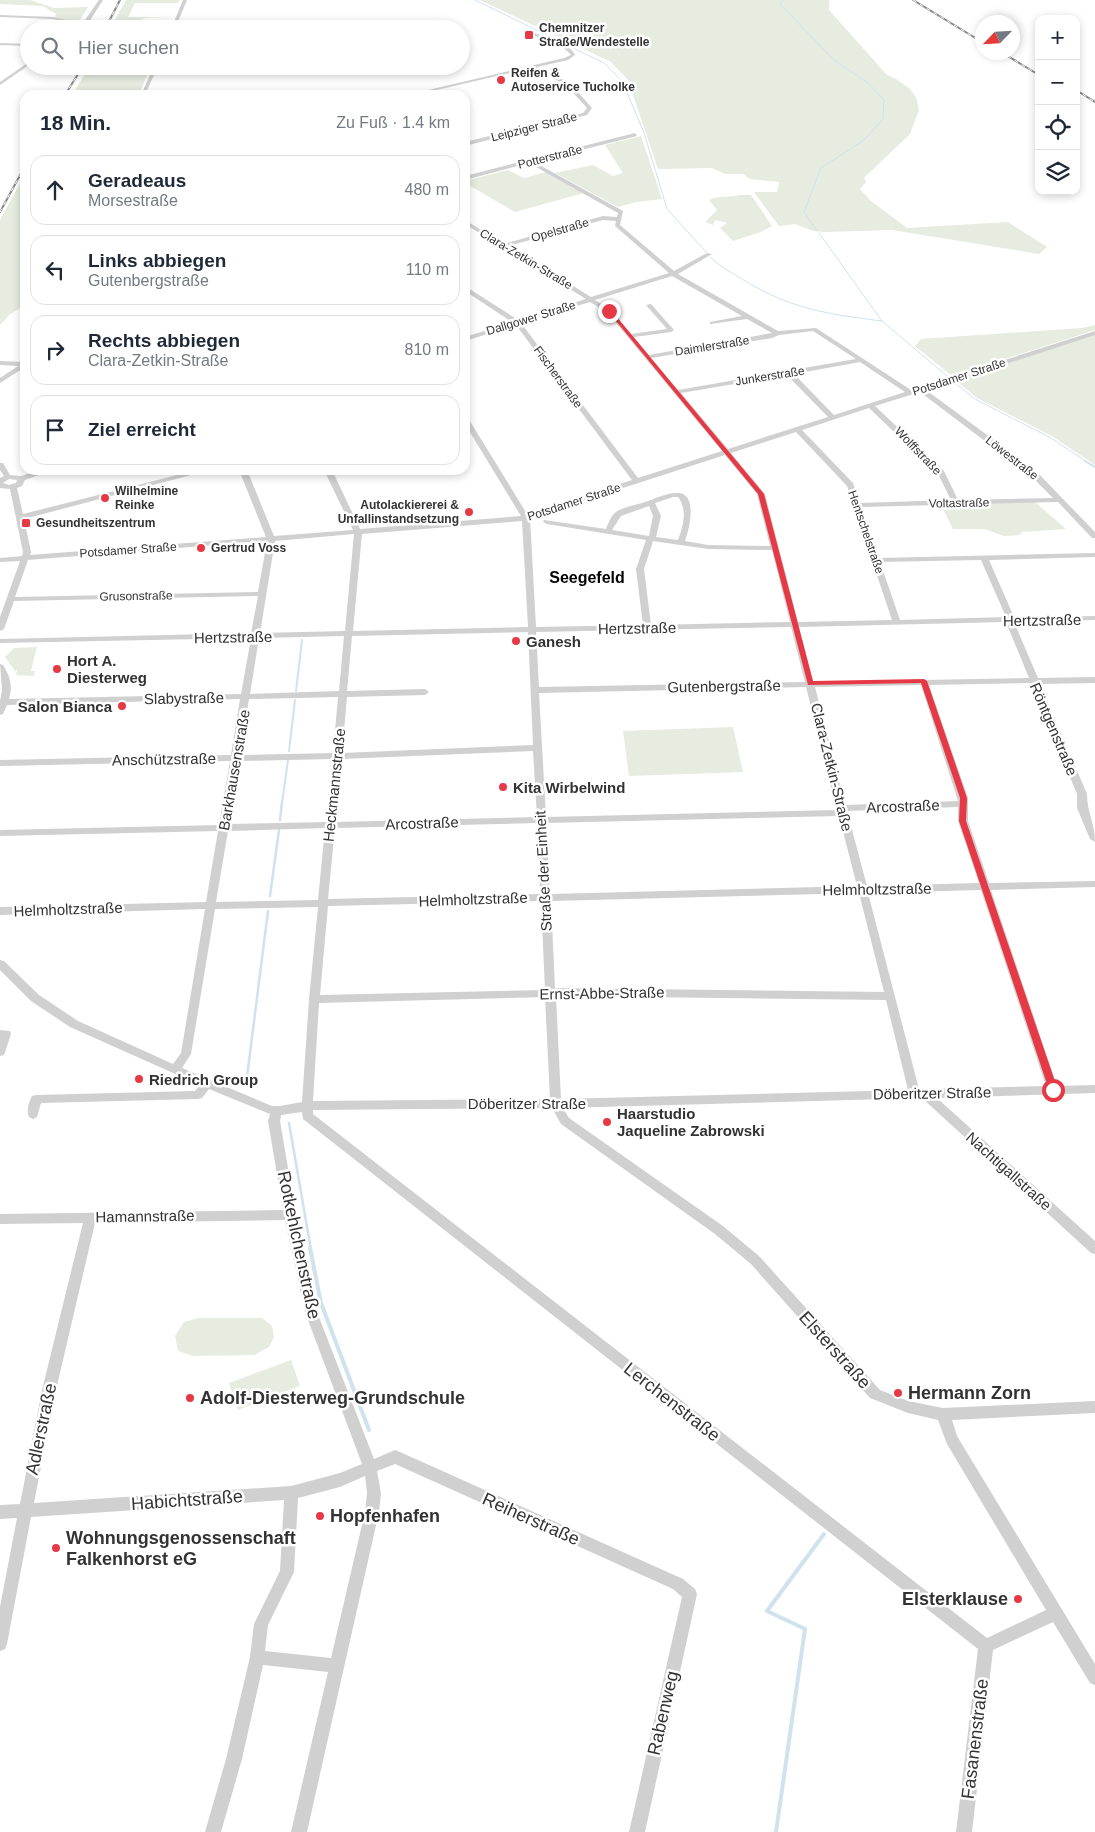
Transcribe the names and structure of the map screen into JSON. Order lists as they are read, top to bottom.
{
  "streets": {
    "street": [
      "Leipziger Straße",
      "Potterstraße",
      "Opelstraße",
      "Clara-Zetkin-Straße",
      "Dallgower Straße",
      "Daimlerstraße",
      "Junkerstraße",
      "Fischerstraße",
      "Potsdamer Straße",
      "Wolffstraße",
      "Löwestraße",
      "Voltastraße",
      "Hentschelstraße",
      "Grusonstraße",
      "Hertzstraße",
      "Gutenbergstraße",
      "Slabystraße",
      "Röntgenstraße",
      "Anschützstraße",
      "Barkhausenstraße",
      "Heckmannstraße",
      "Arcostraße",
      "Straße der Einheit",
      "Helmholtzstraße",
      "Ernst-Abbe-Straße",
      "Döberitzer Straße",
      "Nachtigallstraße",
      "Hamannstraße",
      "Rotkehlchenstraße",
      "Elsterstraße",
      "Lerchenstraße",
      "Adlerstraße",
      "Habichtstraße",
      "Reiherstraße",
      "Rabenweg",
      "Fasanenstraße"
    ]
  },
  "crossings": [
    ["Opelstraße", "Clara-Zetkin-Straße"],
    ["Clara-Zetkin-Straße", "Dallgower Straße"],
    ["Clara-Zetkin-Straße", "Daimlerstraße"],
    ["Clara-Zetkin-Straße", "Junkerstraße"],
    ["Clara-Zetkin-Straße", "Potsdamer Straße"],
    ["Clara-Zetkin-Straße", "Hertzstraße"],
    ["Clara-Zetkin-Straße", "Gutenbergstraße"],
    ["Clara-Zetkin-Straße", "Arcostraße"],
    ["Clara-Zetkin-Straße", "Helmholtzstraße"],
    ["Clara-Zetkin-Straße", "Ernst-Abbe-Straße"],
    ["Clara-Zetkin-Straße", "Döberitzer Straße"],
    ["Clara-Zetkin-Straße", "Nachtigallstraße"],
    ["Dallgower Straße", "Fischerstraße"],
    ["Daimlerstraße", "Junkerstraße"],
    ["Daimlerstraße", "Potsdamer Straße"],
    ["Fischerstraße", "Potsdamer Straße"],
    ["Potsdamer Straße", "Wolffstraße"],
    ["Potsdamer Straße", "Löwestraße"],
    ["Potsdamer Straße", "Hentschelstraße"],
    ["Potsdamer Straße", "Barkhausenstraße"],
    ["Potsdamer Straße", "Heckmannstraße"],
    ["Potsdamer Straße", "Straße der Einheit"],
    ["Wolffstraße", "Voltastraße"],
    ["Löwestraße", "Voltastraße"],
    ["Voltastraße", "Hentschelstraße"],
    ["Hentschelstraße", "Hertzstraße"],
    ["Grusonstraße", "Barkhausenstraße"],
    ["Hertzstraße", "Röntgenstraße"],
    ["Hertzstraße", "Barkhausenstraße"],
    ["Hertzstraße", "Heckmannstraße"],
    ["Hertzstraße", "Straße der Einheit"],
    ["Gutenbergstraße", "Röntgenstraße"],
    ["Gutenbergstraße", "Straße der Einheit"],
    ["Slabystraße", "Barkhausenstraße"],
    ["Slabystraße", "Heckmannstraße"],
    ["Anschützstraße", "Barkhausenstraße"],
    ["Anschützstraße", "Heckmannstraße"],
    ["Anschützstraße", "Straße der Einheit"],
    ["Barkhausenstraße", "Arcostraße"],
    ["Barkhausenstraße", "Helmholtzstraße"],
    ["Heckmannstraße", "Arcostraße"],
    ["Heckmannstraße", "Helmholtzstraße"],
    ["Heckmannstraße", "Ernst-Abbe-Straße"],
    ["Heckmannstraße", "Döberitzer Straße"],
    ["Heckmannstraße", "Lerchenstraße"],
    ["Arcostraße", "Straße der Einheit"],
    ["Straße der Einheit", "Helmholtzstraße"],
    ["Straße der Einheit", "Ernst-Abbe-Straße"],
    ["Straße der Einheit", "Döberitzer Straße"],
    ["Straße der Einheit", "Elsterstraße"],
    ["Döberitzer Straße", "Nachtigallstraße"],
    ["Döberitzer Straße", "Rotkehlchenstraße"],
    ["Döberitzer Straße", "Elsterstraße"],
    ["Döberitzer Straße", "Lerchenstraße"],
    ["Hamannstraße", "Rotkehlchenstraße"],
    ["Hamannstraße", "Adlerstraße"],
    ["Rotkehlchenstraße", "Habichtstraße"],
    ["Rotkehlchenstraße", "Reiherstraße"],
    ["Lerchenstraße", "Fasanenstraße"],
    ["Adlerstraße", "Habichtstraße"],
    ["Habichtstraße", "Reiherstraße"],
    ["Reiherstraße", "Rabenweg"]
  ],
  "districts": ["Seegefeld"],
  "places": {
    "transit": ["Chemnitzer Straße/Wendestelle", "Gesundheitszentrum"],
    "other": [
      "Reifen & Autoservice Tucholke",
      "Wilhelmine Reinke",
      "Autolackiererei & Unfallinstandsetzung",
      "Gertrud Voss",
      "Ganesh",
      "Hort A. Diesterweg",
      "Salon Bianca",
      "Kita Wirbelwind",
      "Riedrich Group",
      "Haarstudio Jaqueline Zabrowski",
      "Hermann Zorn",
      "Adolf-Diesterweg-Grundschule",
      "Hopfenhafen",
      "Wohnungsgenossenschaft Falkenhorst eG",
      "Elsterklause"
    ]
  },
  "north": "bottom left",
  "page": {
    "map_buttons": ["+", "−"],
    "search": "Hier suchen",
    "heading": ["18 Min.", "Zu Fuß · 1.4 km"],
    "list": [
      ["Geradeaus", "Morsestraße", "480 m"],
      ["Links abbiegen", "Gutenbergstraße", "110 m"],
      ["Rechts abbiegen", "Clara-Zetkin-Straße", "810 m"],
      "Ziel erreicht"
    ]
  }
}
